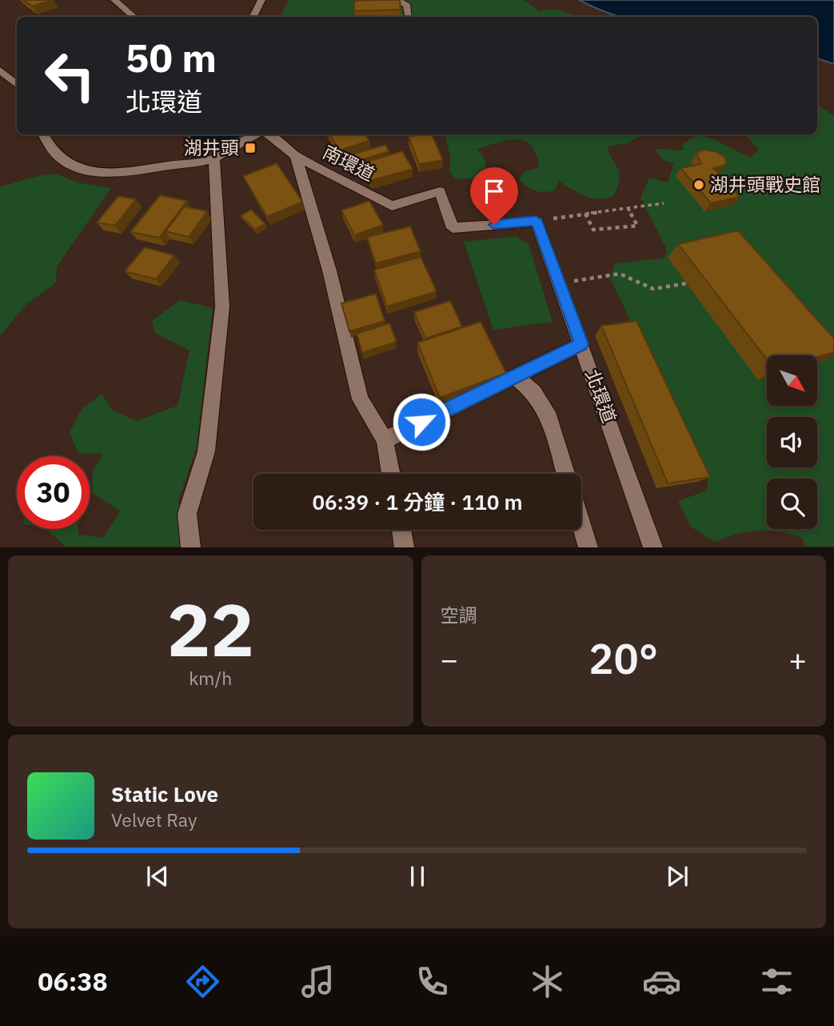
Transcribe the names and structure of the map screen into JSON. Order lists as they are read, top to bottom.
{
  "streets": {
    "street": ["南環道", "北環道"]
  },
  "crossings": [
    ["南環道", "北環道"]
  ],
  "places": {
    "transit": ["湖井頭"],
    "other": ["湖井頭戰史館"]
  },
  "north": "bottom right",
  "page": {
    "turn": ["50 m", "北環道"],
    "limit": "30",
    "trip": "06:39 · 1 分鐘 · 110 m",
    "tile": [
      ["22", "km/h"],
      "空調"
    ],
    "heat": ["−", "20°", "+"],
    "song": ["Static Love", "Velvet Ray"],
    "tabs": "06:38"
  }
}
